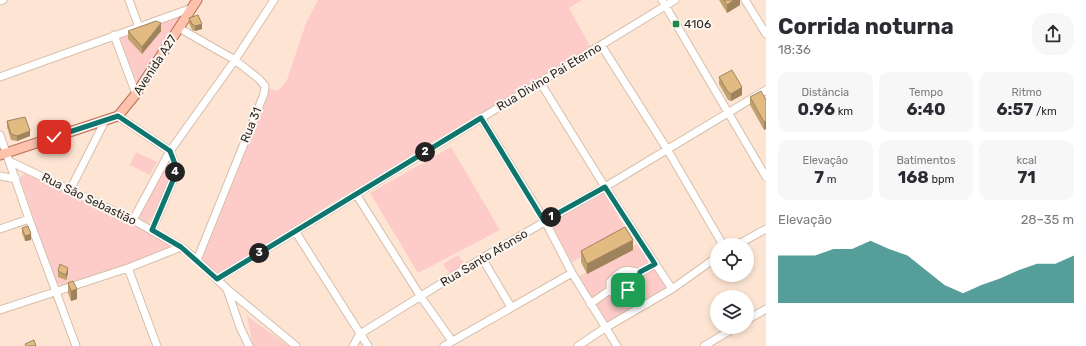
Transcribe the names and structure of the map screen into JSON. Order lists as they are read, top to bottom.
{
  "streets": {
    "main road": ["Avenida A27"],
    "street": [
      "Rua Divino Pai Eterno",
      "Rua 31",
      "Rua São Sebastião",
      "Rua Santo Afonso"
    ]
  },
  "crossings": [
    ["Avenida A27", "Rua 31"],
    ["Avenida A27", "Rua São Sebastião"],
    ["Rua Divino Pai Eterno", "Rua São Sebastião"],
    ["Rua 31", "Rua São Sebastião"]
  ],
  "places": {
    "transit": ["4106"]
  },
  "page": {
    "heading": ["Corrida noturna", "18:36"],
    "stats": [
      ["Distância", "0.96 km"],
      ["Tempo", "6:40"],
      ["Ritmo", "6:57 /km"],
      ["Elevação", "7 m"],
      ["Batimentos", "168 bpm"],
      ["kcal", "71"]
    ],
    "pins": [
      "2",
      "4",
      "1",
      "3"
    ],
    "chart": ["Elevação", "28–35 m"]
  }
}
